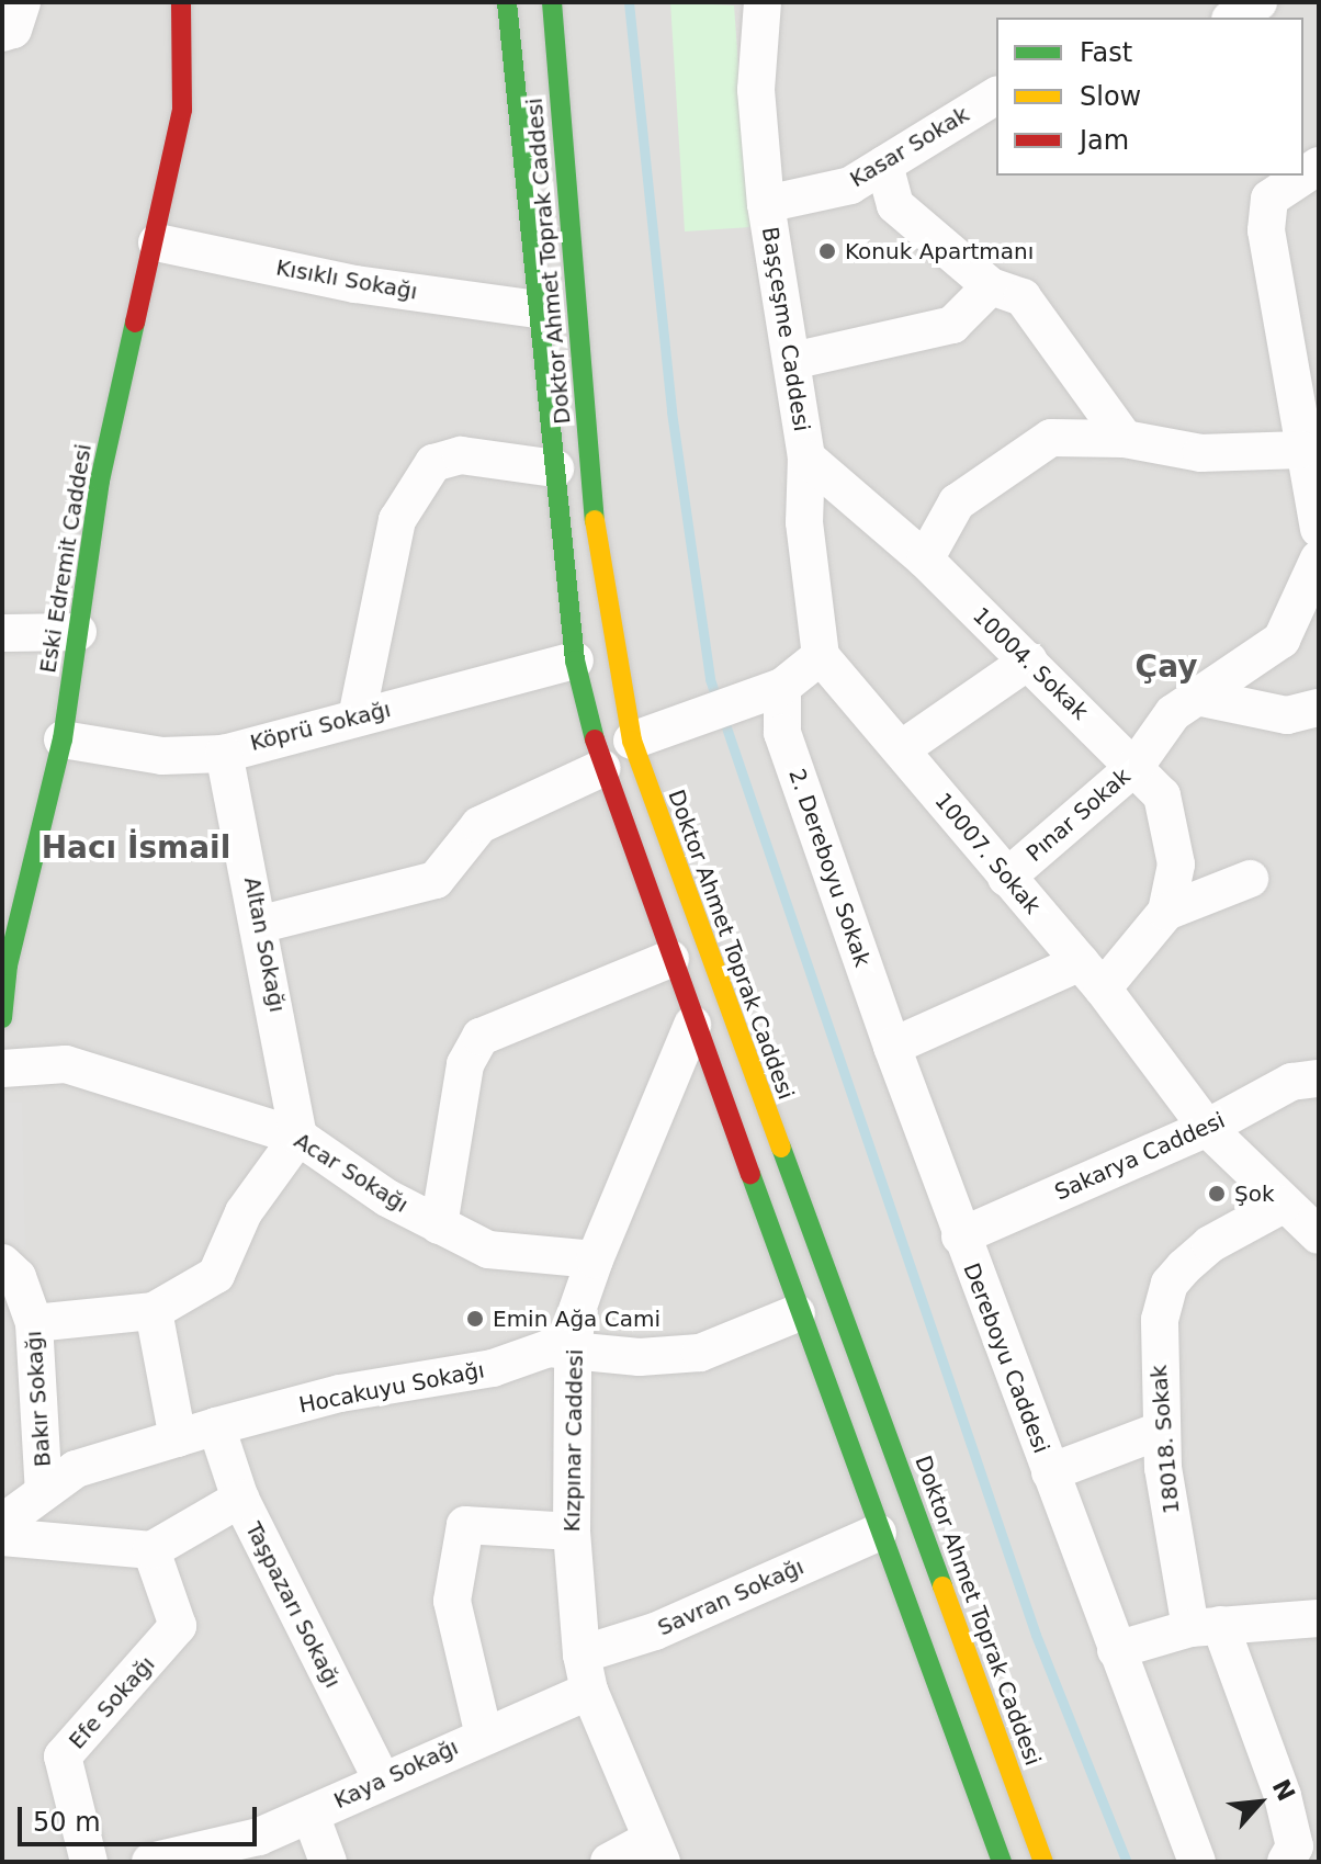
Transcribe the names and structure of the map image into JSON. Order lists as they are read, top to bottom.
{
  "streets": {
    "main road": ["Doktor Ahmet Toprak Caddesi", "Eski Edremit Caddesi"],
    "street": [
      "Kasar Sokak",
      "Kısıklı Sokağı",
      "Başçeşme Caddesi",
      "10004. Sokak",
      "Köprü Sokağı",
      "Pınar Sokak",
      "10007. Sokak",
      "2. Dereboyu Sokak",
      "Altan Sokağı",
      "Sakarya Caddesi",
      "Acar Sokağı",
      "Dereboyu Caddesi",
      "Hocakuyu Sokağı",
      "Bakır Sokağı",
      "18018. Sokak",
      "Kızpınar Caddesi",
      "Savran Sokağı",
      "Taşpazarı Sokağı",
      "Efe Sokağı",
      "Kaya Sokağı"
    ]
  },
  "crossings": [
    ["Kasar Sokak", "Başçeşme Caddesi"],
    ["Doktor Ahmet Toprak Caddesi", "Kısıklı Sokağı"],
    ["Doktor Ahmet Toprak Caddesi", "Köprü Sokağı"],
    ["Doktor Ahmet Toprak Caddesi", "Hocakuyu Sokağı"],
    ["Doktor Ahmet Toprak Caddesi", "Kızpınar Caddesi"],
    ["Doktor Ahmet Toprak Caddesi", "Savran Sokağı"],
    ["Kısıklı Sokağı", "Eski Edremit Caddesi"],
    ["Başçeşme Caddesi", "10004. Sokak"],
    ["Başçeşme Caddesi", "10007. Sokak"],
    ["Eski Edremit Caddesi", "Köprü Sokağı"],
    ["10004. Sokak", "Pınar Sokak"],
    ["Köprü Sokağı", "Altan Sokağı"],
    ["Pınar Sokak", "10007. Sokak"],
    ["10007. Sokak", "Sakarya Caddesi"],
    ["10007. Sokak", "18018. Sokak"],
    ["2. Dereboyu Sokak", "Dereboyu Caddesi"],
    ["Altan Sokağı", "Acar Sokağı"],
    ["Sakarya Caddesi", "Dereboyu Caddesi"],
    ["Acar Sokağı", "Kızpınar Caddesi"],
    ["Hocakuyu Sokağı", "Bakır Sokağı"],
    ["Hocakuyu Sokağı", "Kızpınar Caddesi"],
    ["Hocakuyu Sokağı", "Taşpazarı Sokağı"],
    ["Kızpınar Caddesi", "Savran Sokağı"],
    ["Kızpınar Caddesi", "Kaya Sokağı"],
    ["Savran Sokağı", "Kaya Sokağı"],
    ["Taşpazarı Sokağı", "Kaya Sokağı"]
  ],
  "districts": ["Çay", "Hacı İsmail"],
  "places": ["Konuk Apartmanı", "Şok", "Emin Ağa Cami"],
  "legend": ["Fast", "Slow", "Jam"],
  "scale_bar": "50 m",
  "north": "top right"
}
